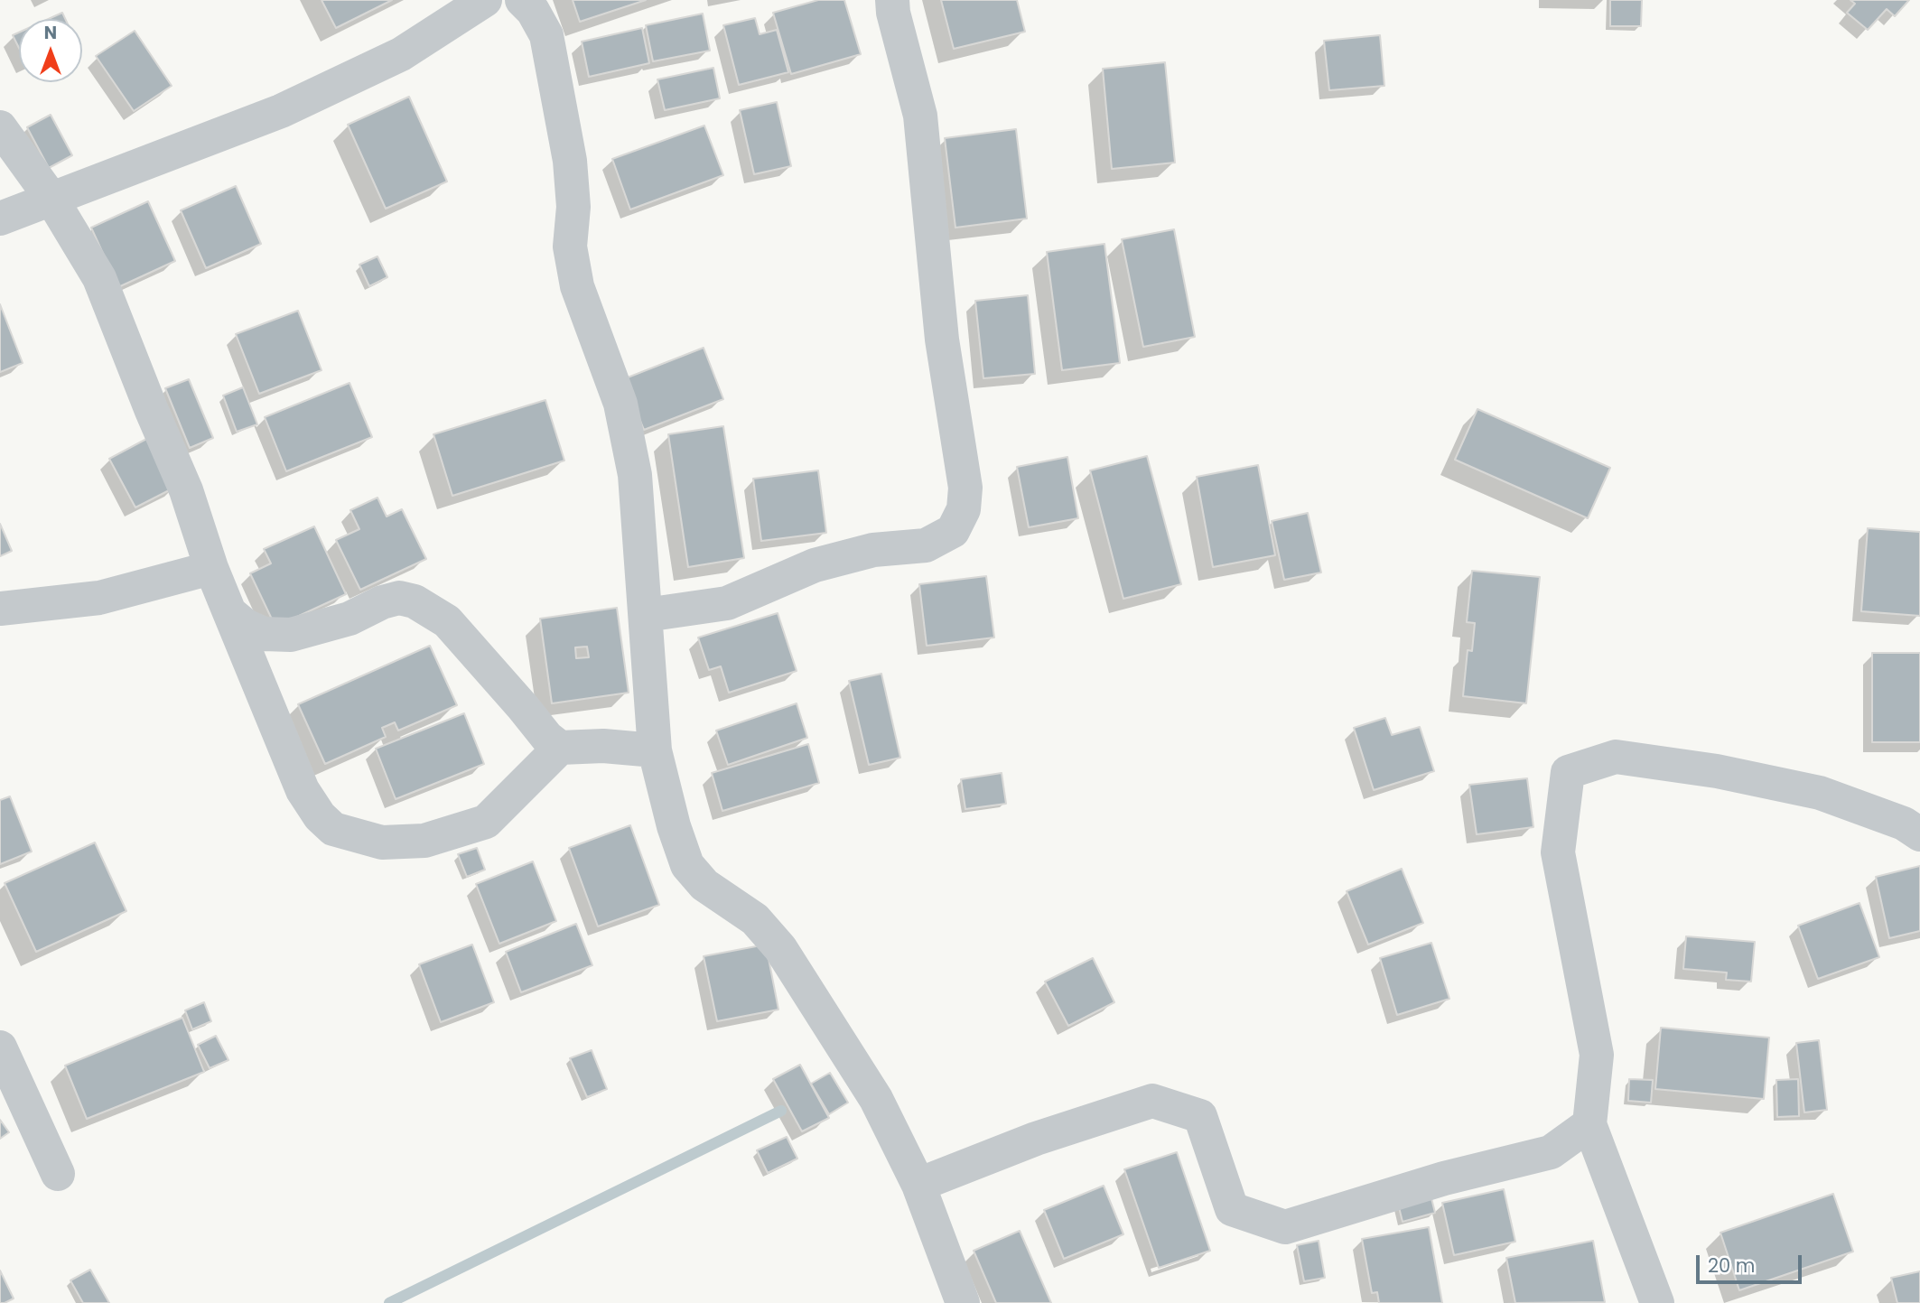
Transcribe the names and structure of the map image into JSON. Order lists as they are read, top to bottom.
{
  "scale_bar": "20 m",
  "north": "top"
}
